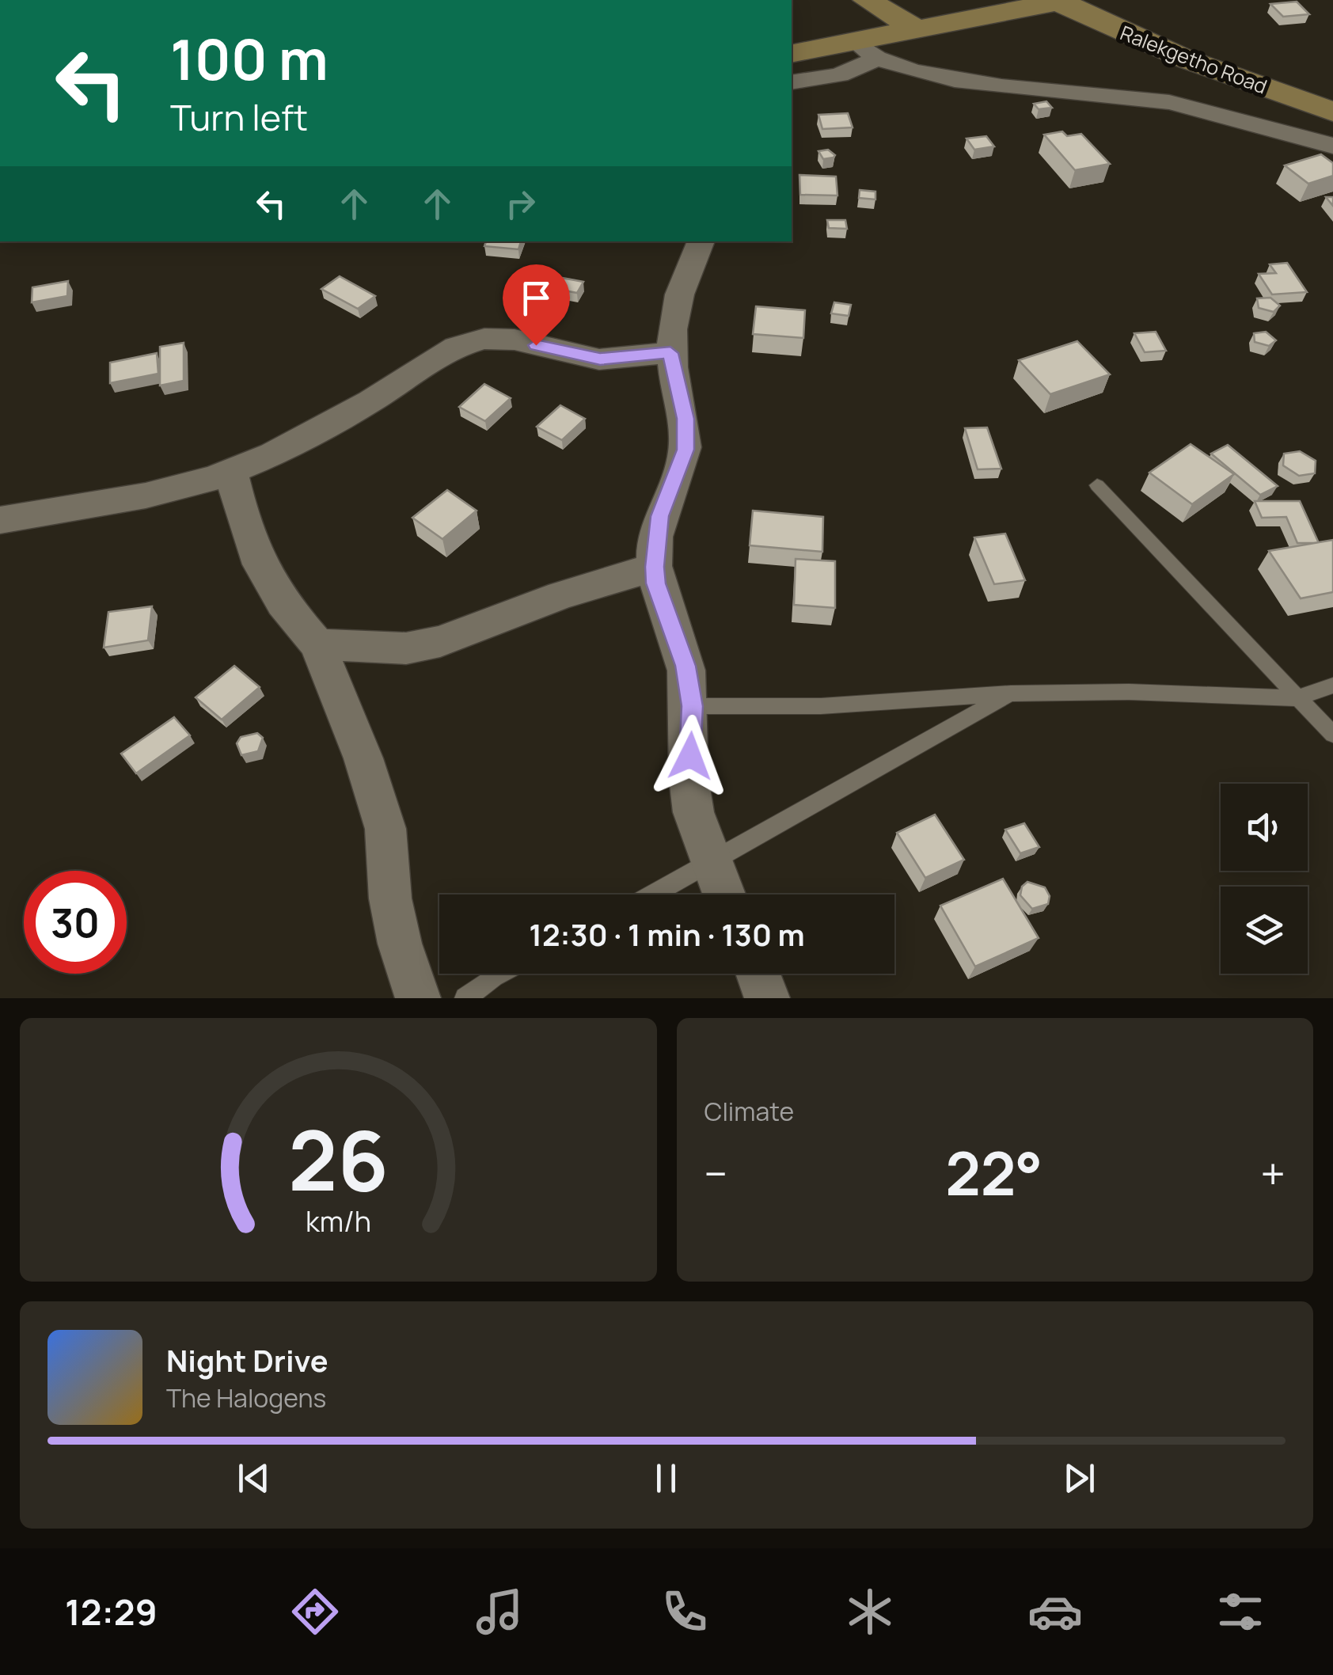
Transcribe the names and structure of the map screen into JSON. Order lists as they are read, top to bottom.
{
  "streets": {
    "main road": ["Ralekgetho Road"]
  },
  "page": {
    "turn": ["100 m", "Turn left"],
    "limit": "30",
    "trip": "12:30 · 1 min · 130 m",
    "tile": "Climate",
    "heat": ["−", "22°", "+"],
    "song": ["Night Drive", "The Halogens"],
    "tabs": "12:29",
    "gauge": ["26", "km/h"]
  }
}
